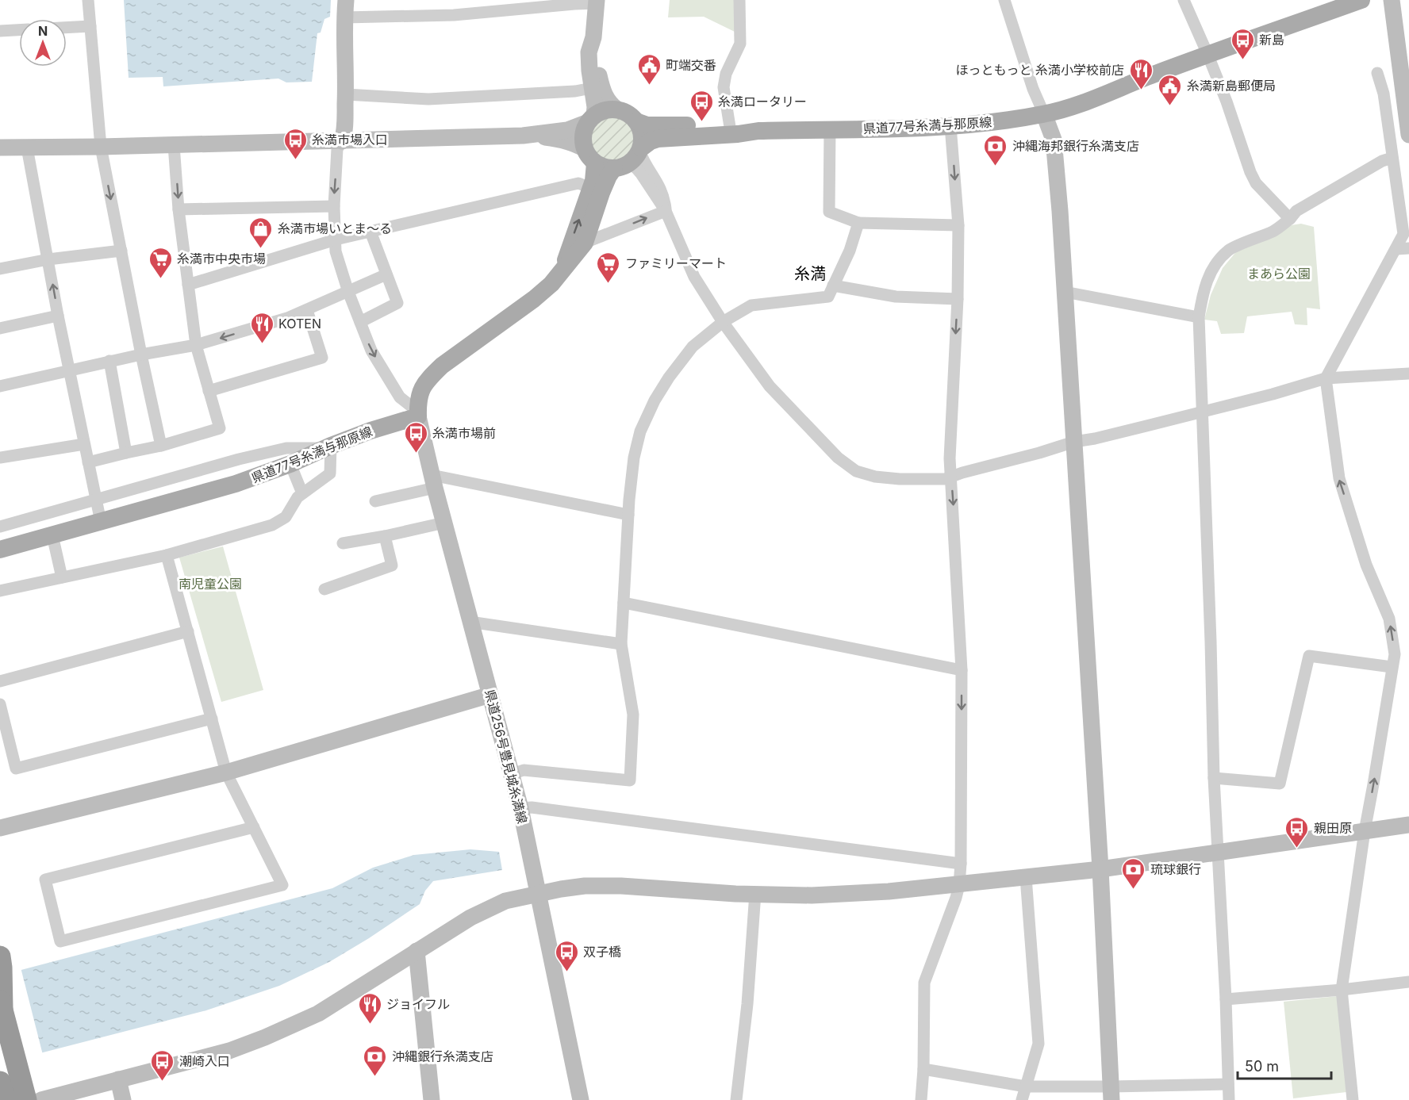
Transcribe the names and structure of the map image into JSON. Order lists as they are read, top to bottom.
{
  "streets": {
    "main road": ["県道77号糸満与那原線"],
    "street": ["県道256号豊見城糸満線"]
  },
  "crossings": [
    ["県道77号糸満与那原線", "県道256号豊見城糸満線"]
  ],
  "districts": ["糸満"],
  "parks": ["まあら公園", "南児童公園"],
  "places": {
    "bus stop": [
      "新島",
      "糸満ロータリー",
      "糸満市場入口",
      "糸満市場前",
      "親田原",
      "双子橋",
      "潮崎入口"
    ],
    "public building": ["町端交番", "糸満新島郵便局"],
    "restaurant": ["ほっともっと 糸満小学校前店", "KOTEN", "ジョイフル"],
    "bank": ["沖縄海邦銀行糸満支店", "琉球銀行", "沖縄銀行糸満支店"],
    "shop": ["糸満市場いとま～る"],
    "supermarket": ["糸満市中央市場", "ファミリーマート"]
  },
  "scale_bar": "50 m",
  "north": "top"
}
